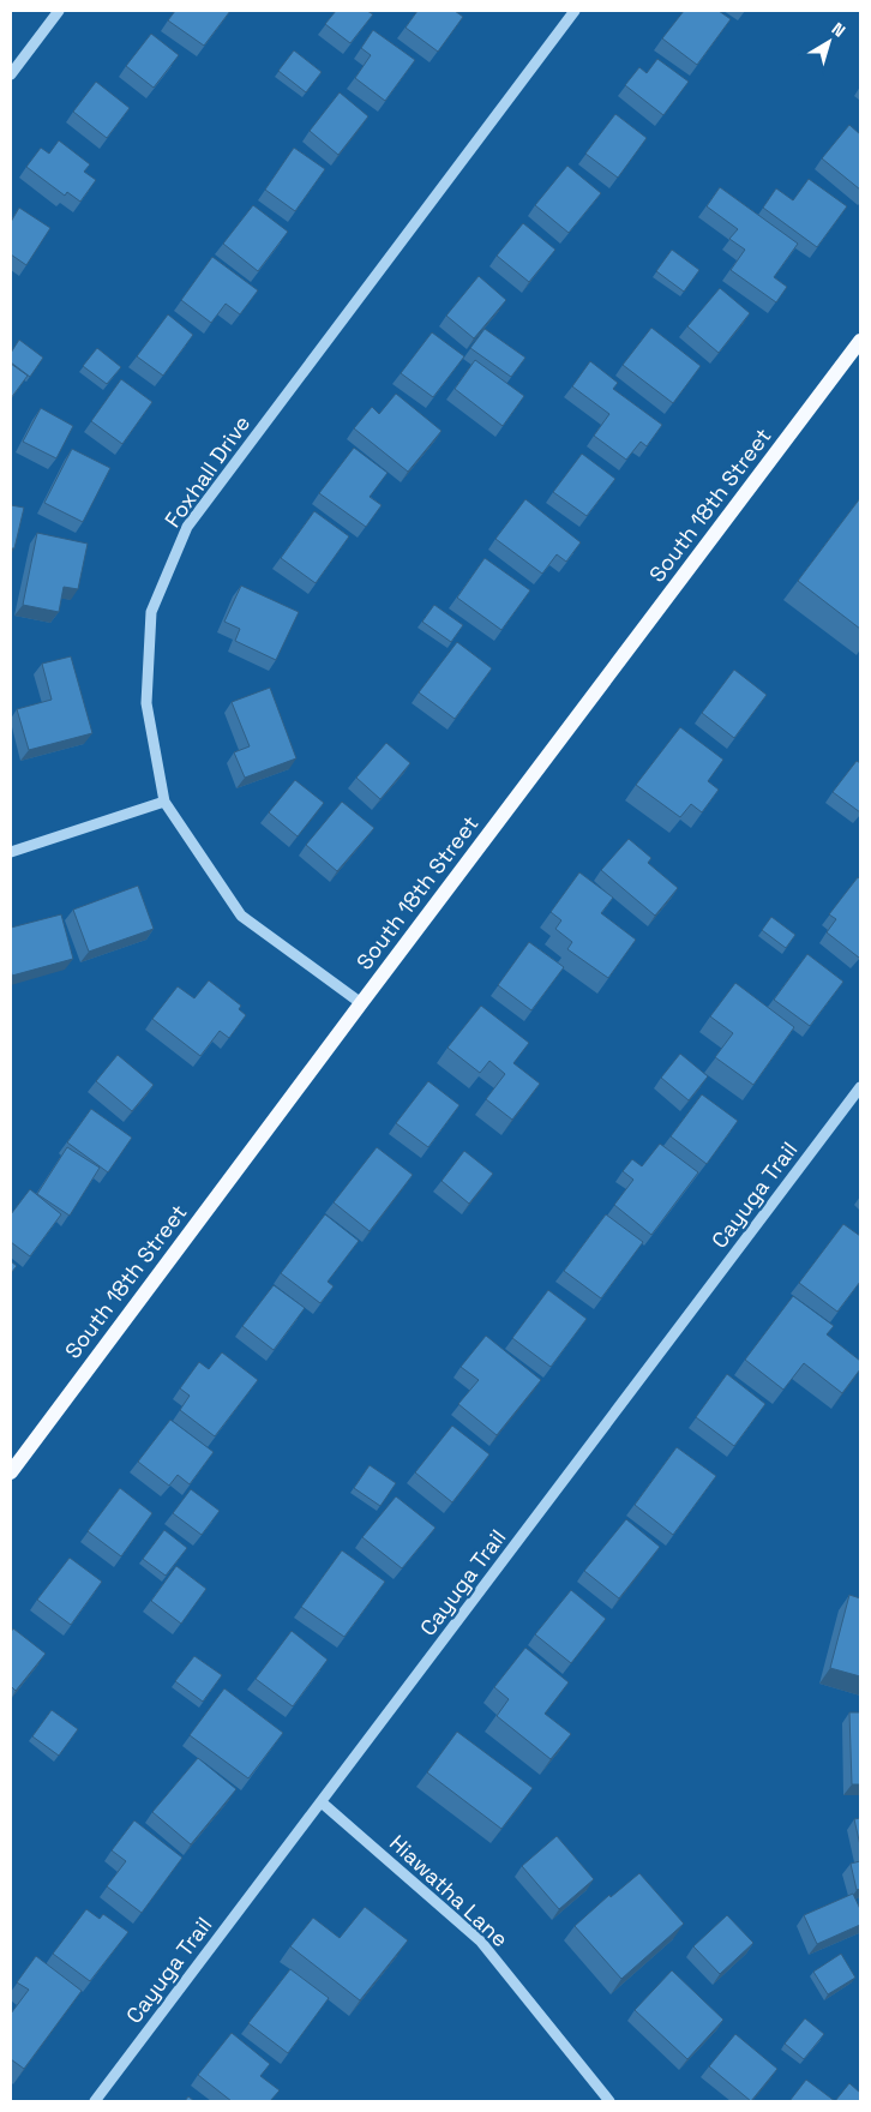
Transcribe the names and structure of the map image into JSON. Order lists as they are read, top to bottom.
{
  "streets": {
    "main road": ["South 18th Street"],
    "street": ["Foxhall Drive", "Cayuga Trail", "Hiawatha Lane"]
  },
  "crossings": [
    ["Foxhall Drive", "South 18th Street"],
    ["Cayuga Trail", "Hiawatha Lane"]
  ],
  "north": "top right"
}
